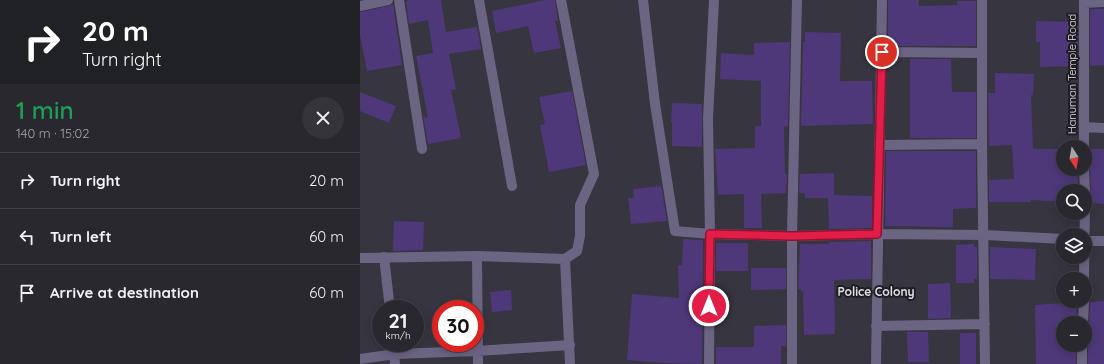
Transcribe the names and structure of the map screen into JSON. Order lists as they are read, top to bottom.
{
  "streets": {
    "street": ["Hanuman Temple Road"]
  },
  "districts": ["Police Colony"],
  "north": "bottom",
  "page": {
    "turn": ["20 m", "Turn right"],
    "heading": ["1 min", "140 m · 15:02"],
    "map_buttons": ["+", "−"],
    "list": [
      {
        "name": "Turn right",
        "value": "20 m"
      },
      {
        "name": "Turn left",
        "value": "60 m"
      },
      {
        "name": "Arrive at destination",
        "value": "60 m"
      }
    ],
    "speed": "21 km/h",
    "limit": "30"
  }
}
